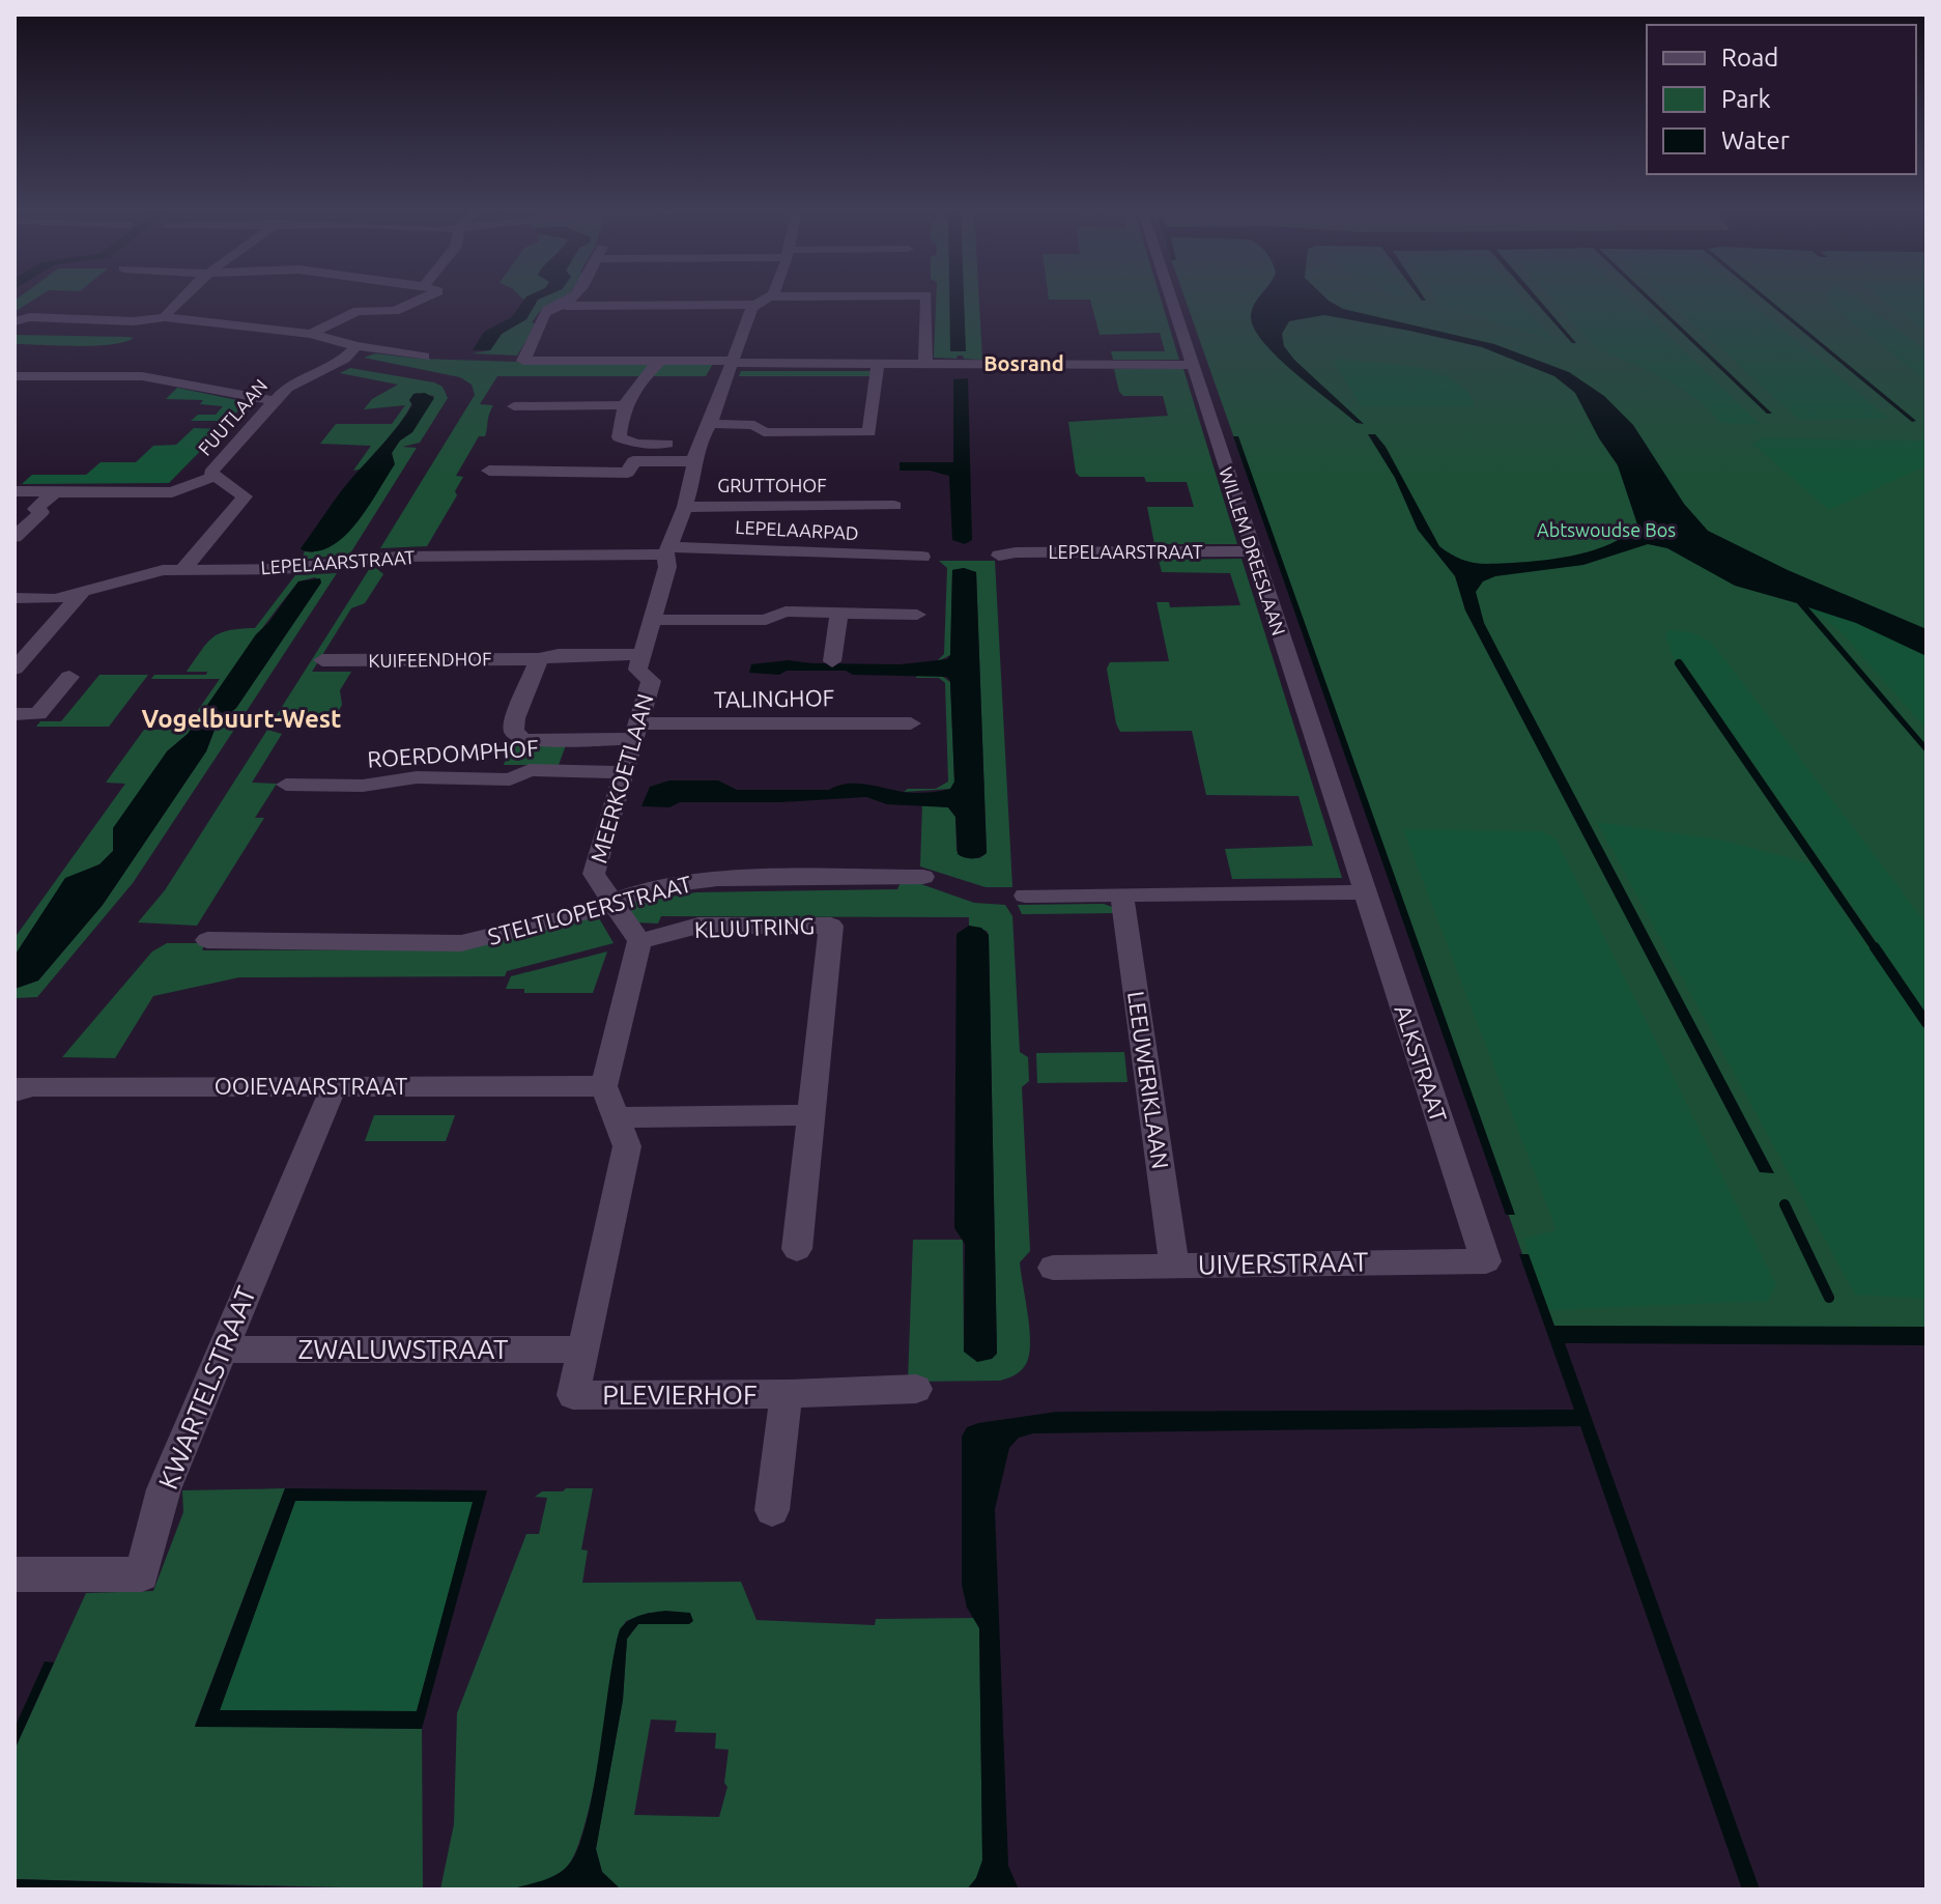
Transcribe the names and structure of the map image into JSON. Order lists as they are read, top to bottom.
{
  "streets": {
    "street": [
      "FUUTLAAN",
      "GRUTTOHOF",
      "LEPELAARPAD",
      "WILLEM DREESLAAN",
      "LEPELAARSTRAAT",
      "KUIFEENDHOF",
      "TALINGHOF",
      "ROERDOMPHOF",
      "MEERKOETLAAN",
      "STELTLOPERSTRAAT",
      "KLUUTRING",
      "ALKSTRAAT",
      "LEEUWERIKLAAN",
      "OOIEVAARSTRAAT",
      "UIVERSTRAAT",
      "ZWALUWSTRAAT",
      "KWARTELSTRAAT",
      "PLEVIERHOF"
    ]
  },
  "crossings": [
    ["FUUTLAAN", "LEPELAARSTRAAT"],
    ["GRUTTOHOF", "LEPELAARPAD"],
    ["GRUTTOHOF", "MEERKOETLAAN"],
    ["LEPELAARPAD", "LEPELAARSTRAAT"],
    ["LEPELAARPAD", "MEERKOETLAAN"],
    ["WILLEM DREESLAAN", "LEPELAARSTRAAT"],
    ["WILLEM DREESLAAN", "ALKSTRAAT"],
    ["LEPELAARSTRAAT", "MEERKOETLAAN"],
    ["KUIFEENDHOF", "TALINGHOF"],
    ["KUIFEENDHOF", "MEERKOETLAAN"],
    ["TALINGHOF", "MEERKOETLAAN"],
    ["ROERDOMPHOF", "MEERKOETLAAN"],
    ["MEERKOETLAAN", "STELTLOPERSTRAAT"],
    ["MEERKOETLAAN", "KLUUTRING"],
    ["ALKSTRAAT", "UIVERSTRAAT"],
    ["LEEUWERIKLAAN", "UIVERSTRAAT"],
    ["OOIEVAARSTRAAT", "KWARTELSTRAAT"],
    ["ZWALUWSTRAAT", "KWARTELSTRAAT"],
    ["ZWALUWSTRAAT", "PLEVIERHOF"]
  ],
  "districts": ["Bosrand", "Vogelbuurt-West"],
  "parks": ["Abtswoudse Bos"],
  "legend": ["Road", "Park", "Water"]
}
